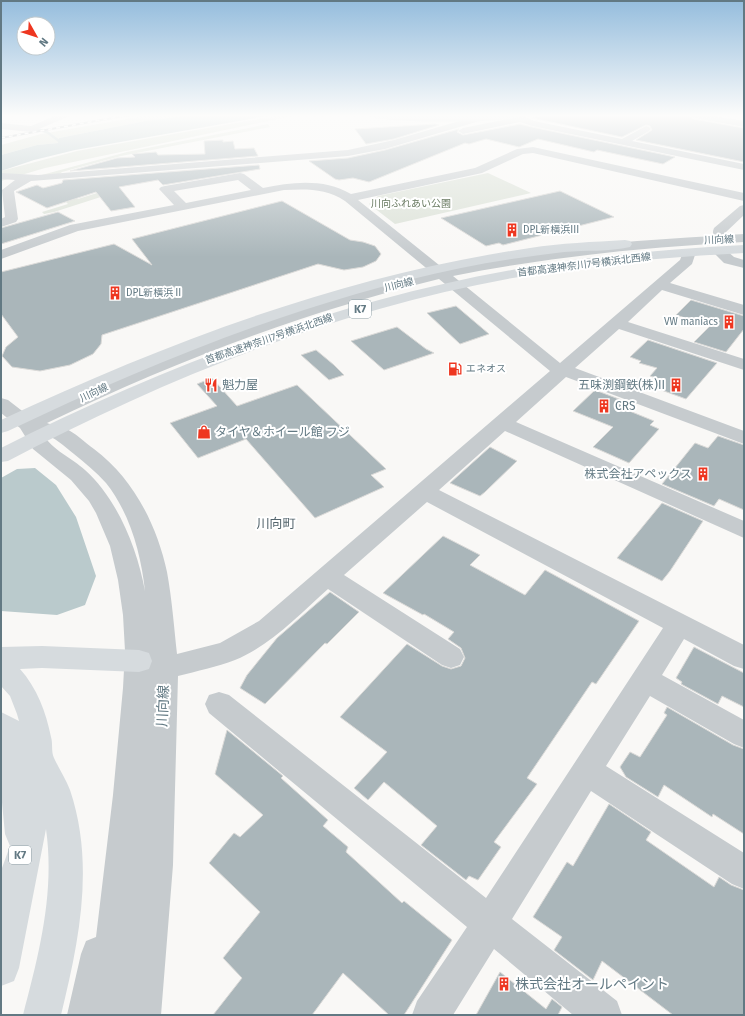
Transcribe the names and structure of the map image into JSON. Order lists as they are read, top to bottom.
{
  "streets": {
    "main road": ["首都高速神奈川7号横浜北西線", "K7"],
    "street": ["川向線"]
  },
  "crossings": [
    ["川向線", "首都高速神奈川7号横浜北西線"]
  ],
  "districts": ["川向町"],
  "parks": ["川向ふれあい公園"],
  "places": {
    "building": [
      "DPL新横浜III",
      "DPL新横浜Ⅱ",
      "VW maniacs",
      "五味渕鋼鉄(株)II",
      "CRS",
      "株式会社アペックス",
      "株式会社オールペイント"
    ],
    "fuel station": ["エネオス"],
    "restaurant": ["魁力屋"],
    "shop": ["タイヤ＆ホイール館 フジ"]
  },
  "north": "bottom right"
}
